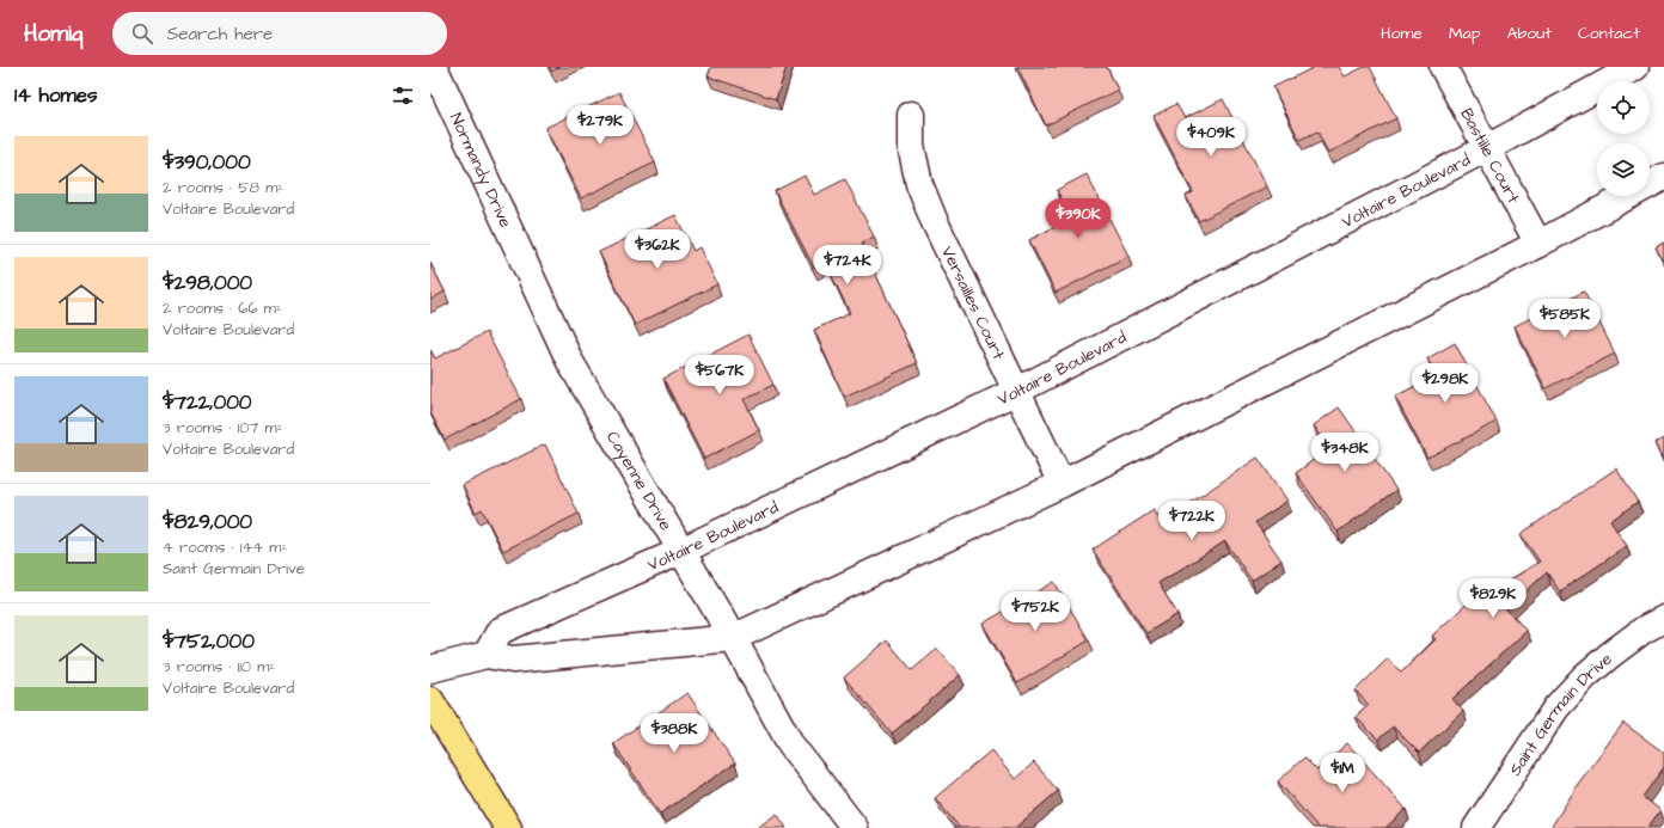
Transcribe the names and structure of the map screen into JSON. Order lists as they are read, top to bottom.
{
  "streets": {
    "street": [
      "Bastille Court",
      "Normandy Drive",
      "Voltaire Boulevard",
      "Versailles Court",
      "Cayenne Drive",
      "Saint Germain Drive"
    ]
  },
  "crossings": [
    ["Bastille Court", "Voltaire Boulevard"],
    ["Normandy Drive", "Cayenne Drive"],
    ["Voltaire Boulevard", "Versailles Court"],
    ["Voltaire Boulevard", "Cayenne Drive"]
  ],
  "page": {
    "header": "Homiq",
    "search": "Search here",
    "nav": [
      "Home",
      "Map",
      "About",
      "Contact"
    ],
    "heading": "14 homes",
    "price": [
      "$279K",
      "$409K",
      "$390K",
      "$362K",
      "$724K",
      "$585K",
      "$567K",
      "$298K",
      "$348K",
      "$722K",
      "$829K",
      "$752K",
      "$388K",
      "$1M"
    ],
    "list": [
      {
        "name": "$390,000",
        "note": "2 rooms · 58 m² · Voltaire Boulevard"
      },
      {
        "name": "$298,000",
        "note": "2 rooms · 66 m² · Voltaire Boulevard"
      },
      {
        "name": "$722,000",
        "note": "3 rooms · 107 m² · Voltaire Boulevard"
      },
      {
        "name": "$829,000",
        "note": "4 rooms · 144 m² · Saint Germain Drive"
      },
      {
        "name": "$752,000",
        "note": "3 rooms · 110 m² · Voltaire Boulevard"
      }
    ]
  }
}
